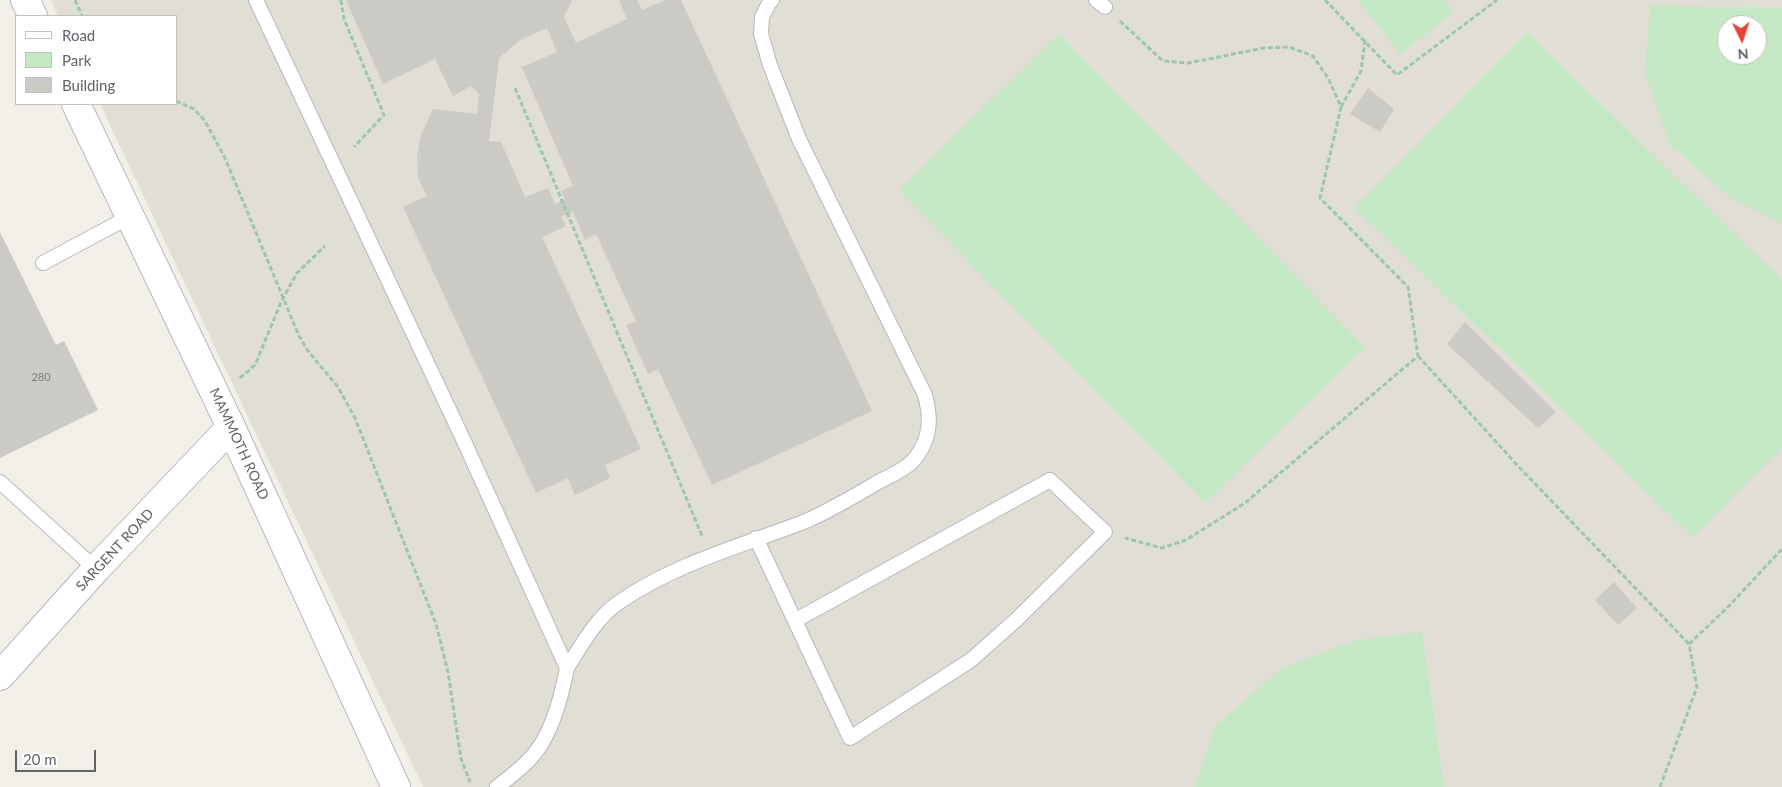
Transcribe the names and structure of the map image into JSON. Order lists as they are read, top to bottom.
{
  "streets": {
    "main road": ["MAMMOTH ROAD", "SARGENT ROAD"]
  },
  "crossings": [
    ["MAMMOTH ROAD", "SARGENT ROAD"]
  ],
  "house_numbers": ["280"],
  "legend": ["Road", "Park", "Building"],
  "scale_bar": "20 m",
  "north": "bottom"
}
